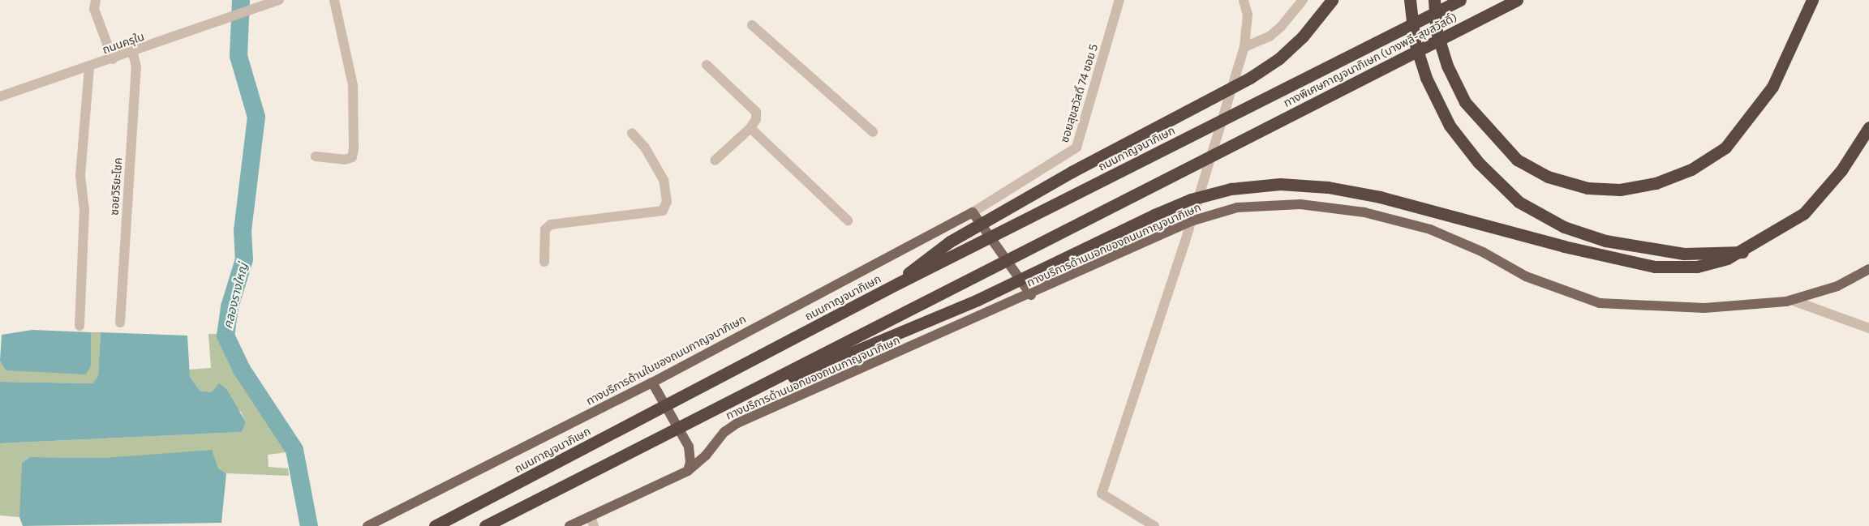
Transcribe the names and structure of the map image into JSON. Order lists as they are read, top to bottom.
{
  "streets": {
    "highway": ["ทางพิเศษกาญจนาภิเษก (บางพลี-สุขสวัสดิ์)", "ถนนกาญจนาภิเษก"],
    "main road": ["ทางบริการด้านนอกของถนนกาญจนาภิเษก", "ทางบริการด้านในของถนนกาญจนาภิเษก"],
    "street": ["ถนนครุใน", "ซอยสุขสวัสดิ์ 74 ซอย 5", "ซอยวิริยะโชค"]
  },
  "crossings": [
    ["ถนนครุใน", "ซอยวิริยะโชค"],
    ["ทางพิเศษกาญจนาภิเษก (บางพลี-สุขสวัสดิ์)", "ถนนกาญจนาภิเษก"],
    ["ซอยสุขสวัสดิ์ 74 ซอย 5", "ทางบริการด้านในของถนนกาญจนาภิเษก"]
  ],
  "water": ["คลองรางใหญ่"]
}
